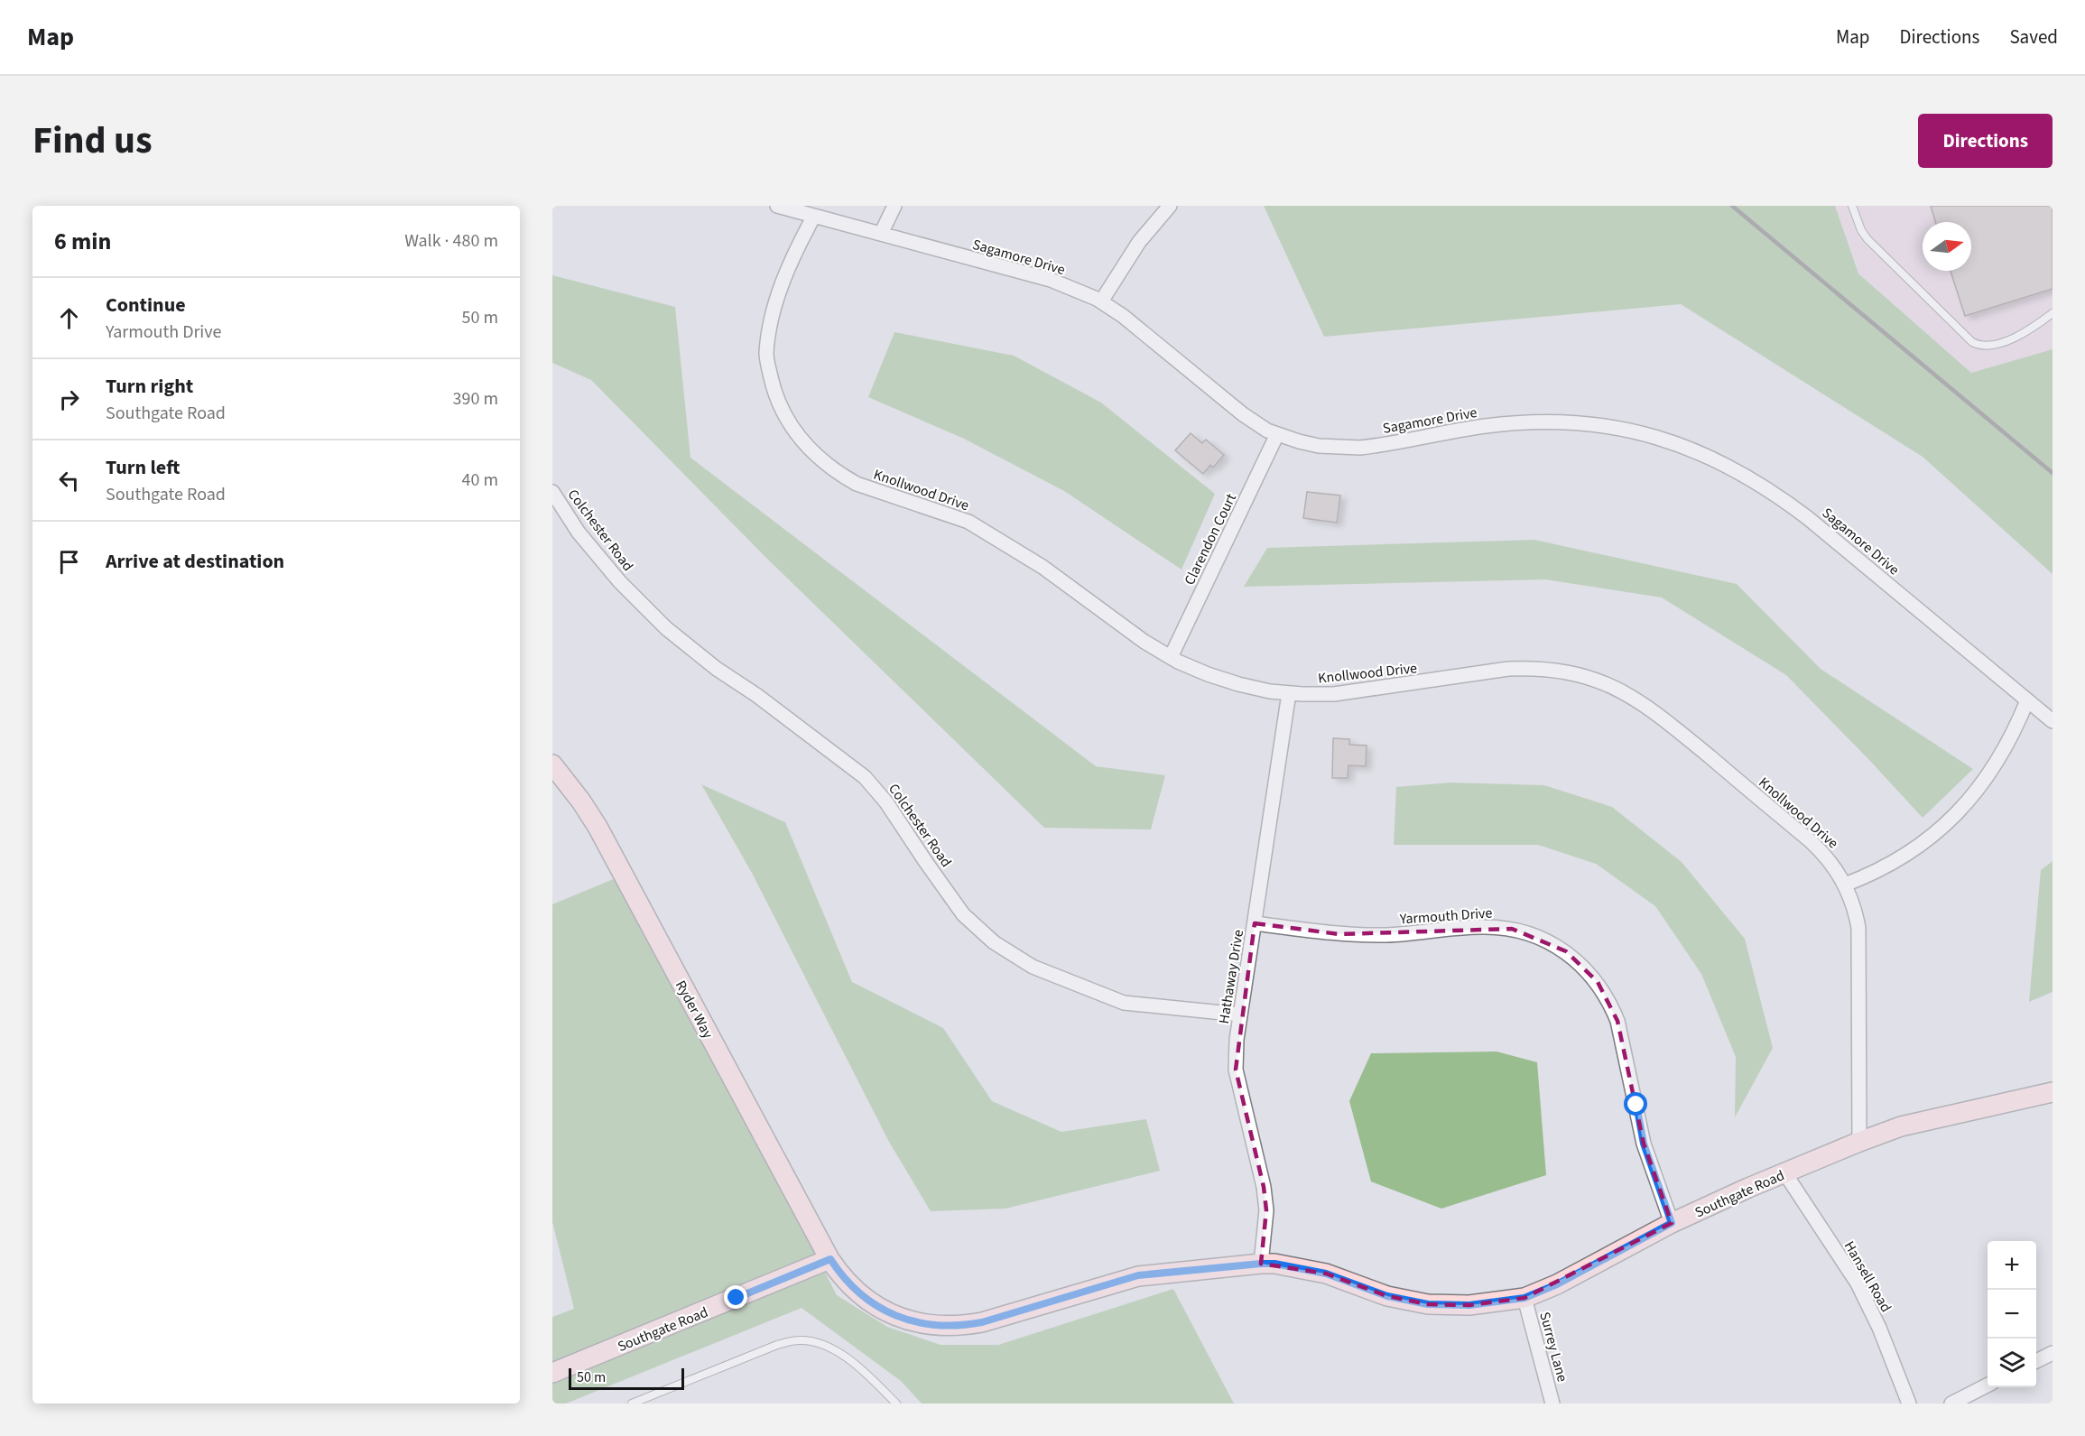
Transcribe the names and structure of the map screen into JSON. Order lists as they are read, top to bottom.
{
  "streets": {
    "street": [
      "Sagamore Drive",
      "Knollwood Drive",
      "Colchester Road",
      "Clarendon Court",
      "Yarmouth Drive",
      "Hathaway Drive",
      "Ryder Way",
      "Southgate Road",
      "Hansell Road",
      "Surrey Lane"
    ]
  },
  "crossings": [
    ["Sagamore Drive", "Knollwood Drive"],
    ["Sagamore Drive", "Clarendon Court"],
    ["Knollwood Drive", "Clarendon Court"],
    ["Knollwood Drive", "Hathaway Drive"],
    ["Knollwood Drive", "Southgate Road"],
    ["Colchester Road", "Hathaway Drive"],
    ["Yarmouth Drive", "Hathaway Drive"],
    ["Yarmouth Drive", "Southgate Road"],
    ["Hathaway Drive", "Southgate Road"],
    ["Ryder Way", "Southgate Road"],
    ["Southgate Road", "Hansell Road"],
    ["Southgate Road", "Surrey Lane"]
  ],
  "scale_bar": "50 m",
  "north": "right",
  "page": {
    "header": "Map",
    "nav": ["Map", "Directions", "Saved"],
    "title": "Find us",
    "buttons": "Directions",
    "heading": ["6 min", "Walk · 480 m"],
    "list": [
      ["Continue", "Yarmouth Drive", "50 m"],
      ["Turn right", "Southgate Road", "390 m"],
      ["Turn left", "Southgate Road", "40 m"],
      "Arrive at destination"
    ],
    "map_buttons": ["+", "−"],
    "scale": "50 m"
  }
}
